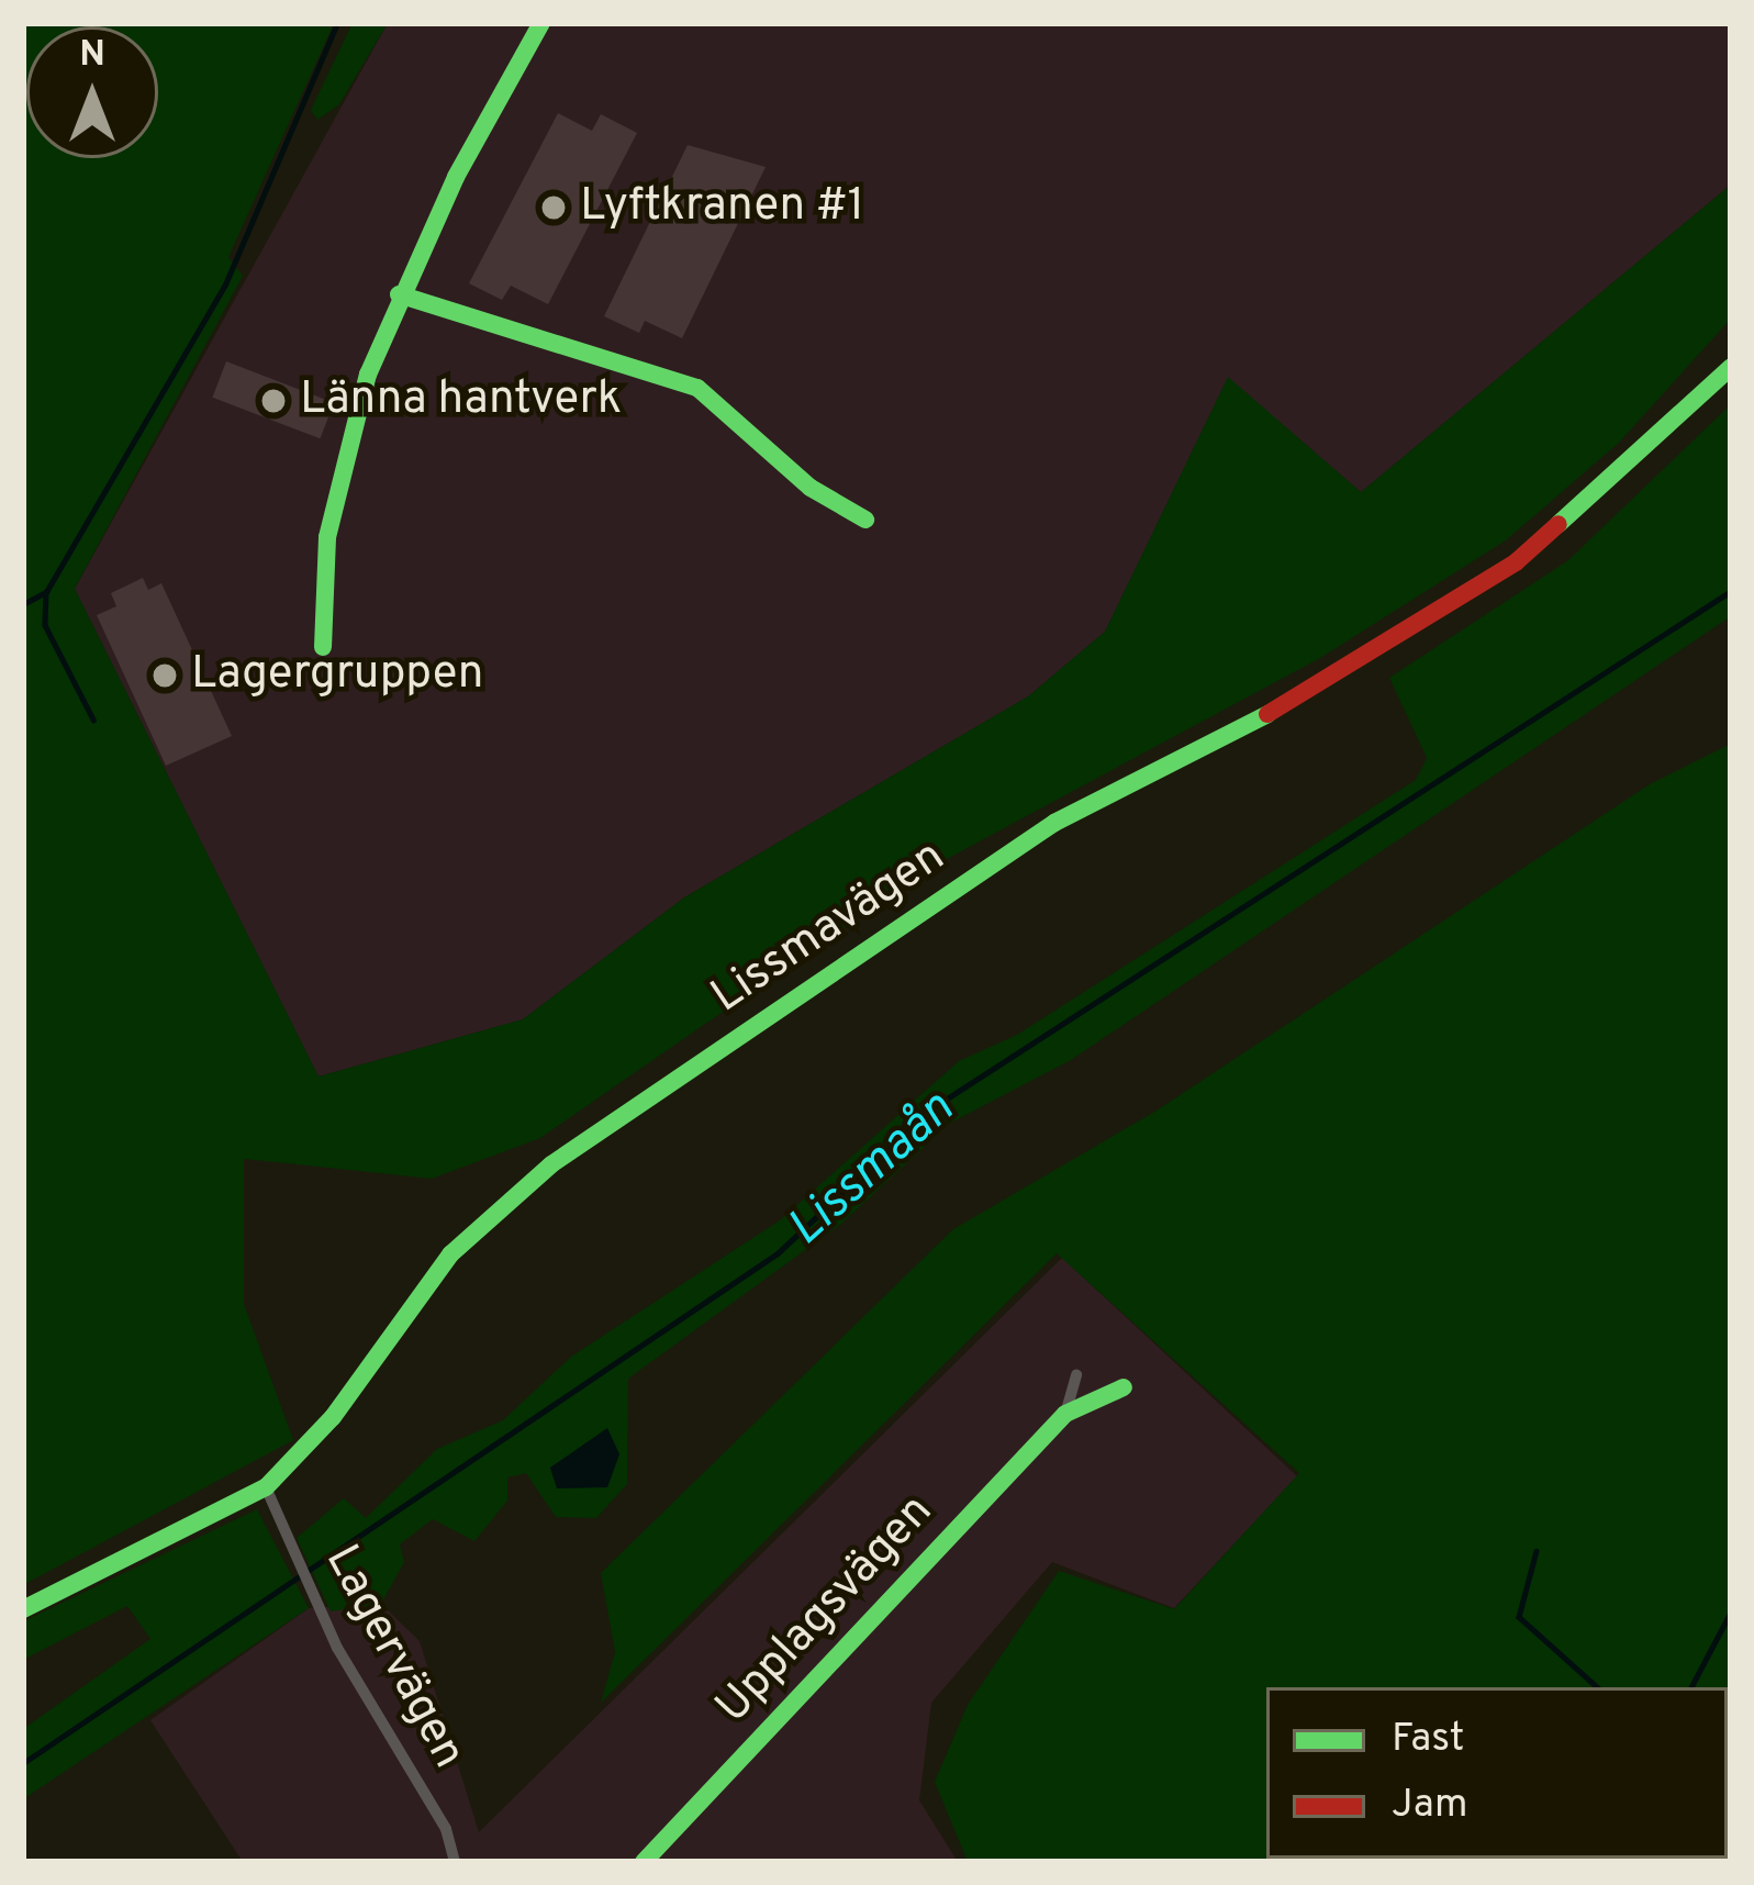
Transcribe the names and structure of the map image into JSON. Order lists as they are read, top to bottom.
{
  "streets": {
    "street": ["Lissmavägen", "Upplagsvägen", "Lagervägen"]
  },
  "crossings": [
    ["Lissmavägen", "Lagervägen"]
  ],
  "water": ["Lissmaån"],
  "places": ["Lyftkranen #1", "Länna hantverk", "Lagergruppen"],
  "legend": ["Fast", "Jam"],
  "north": "top"
}
